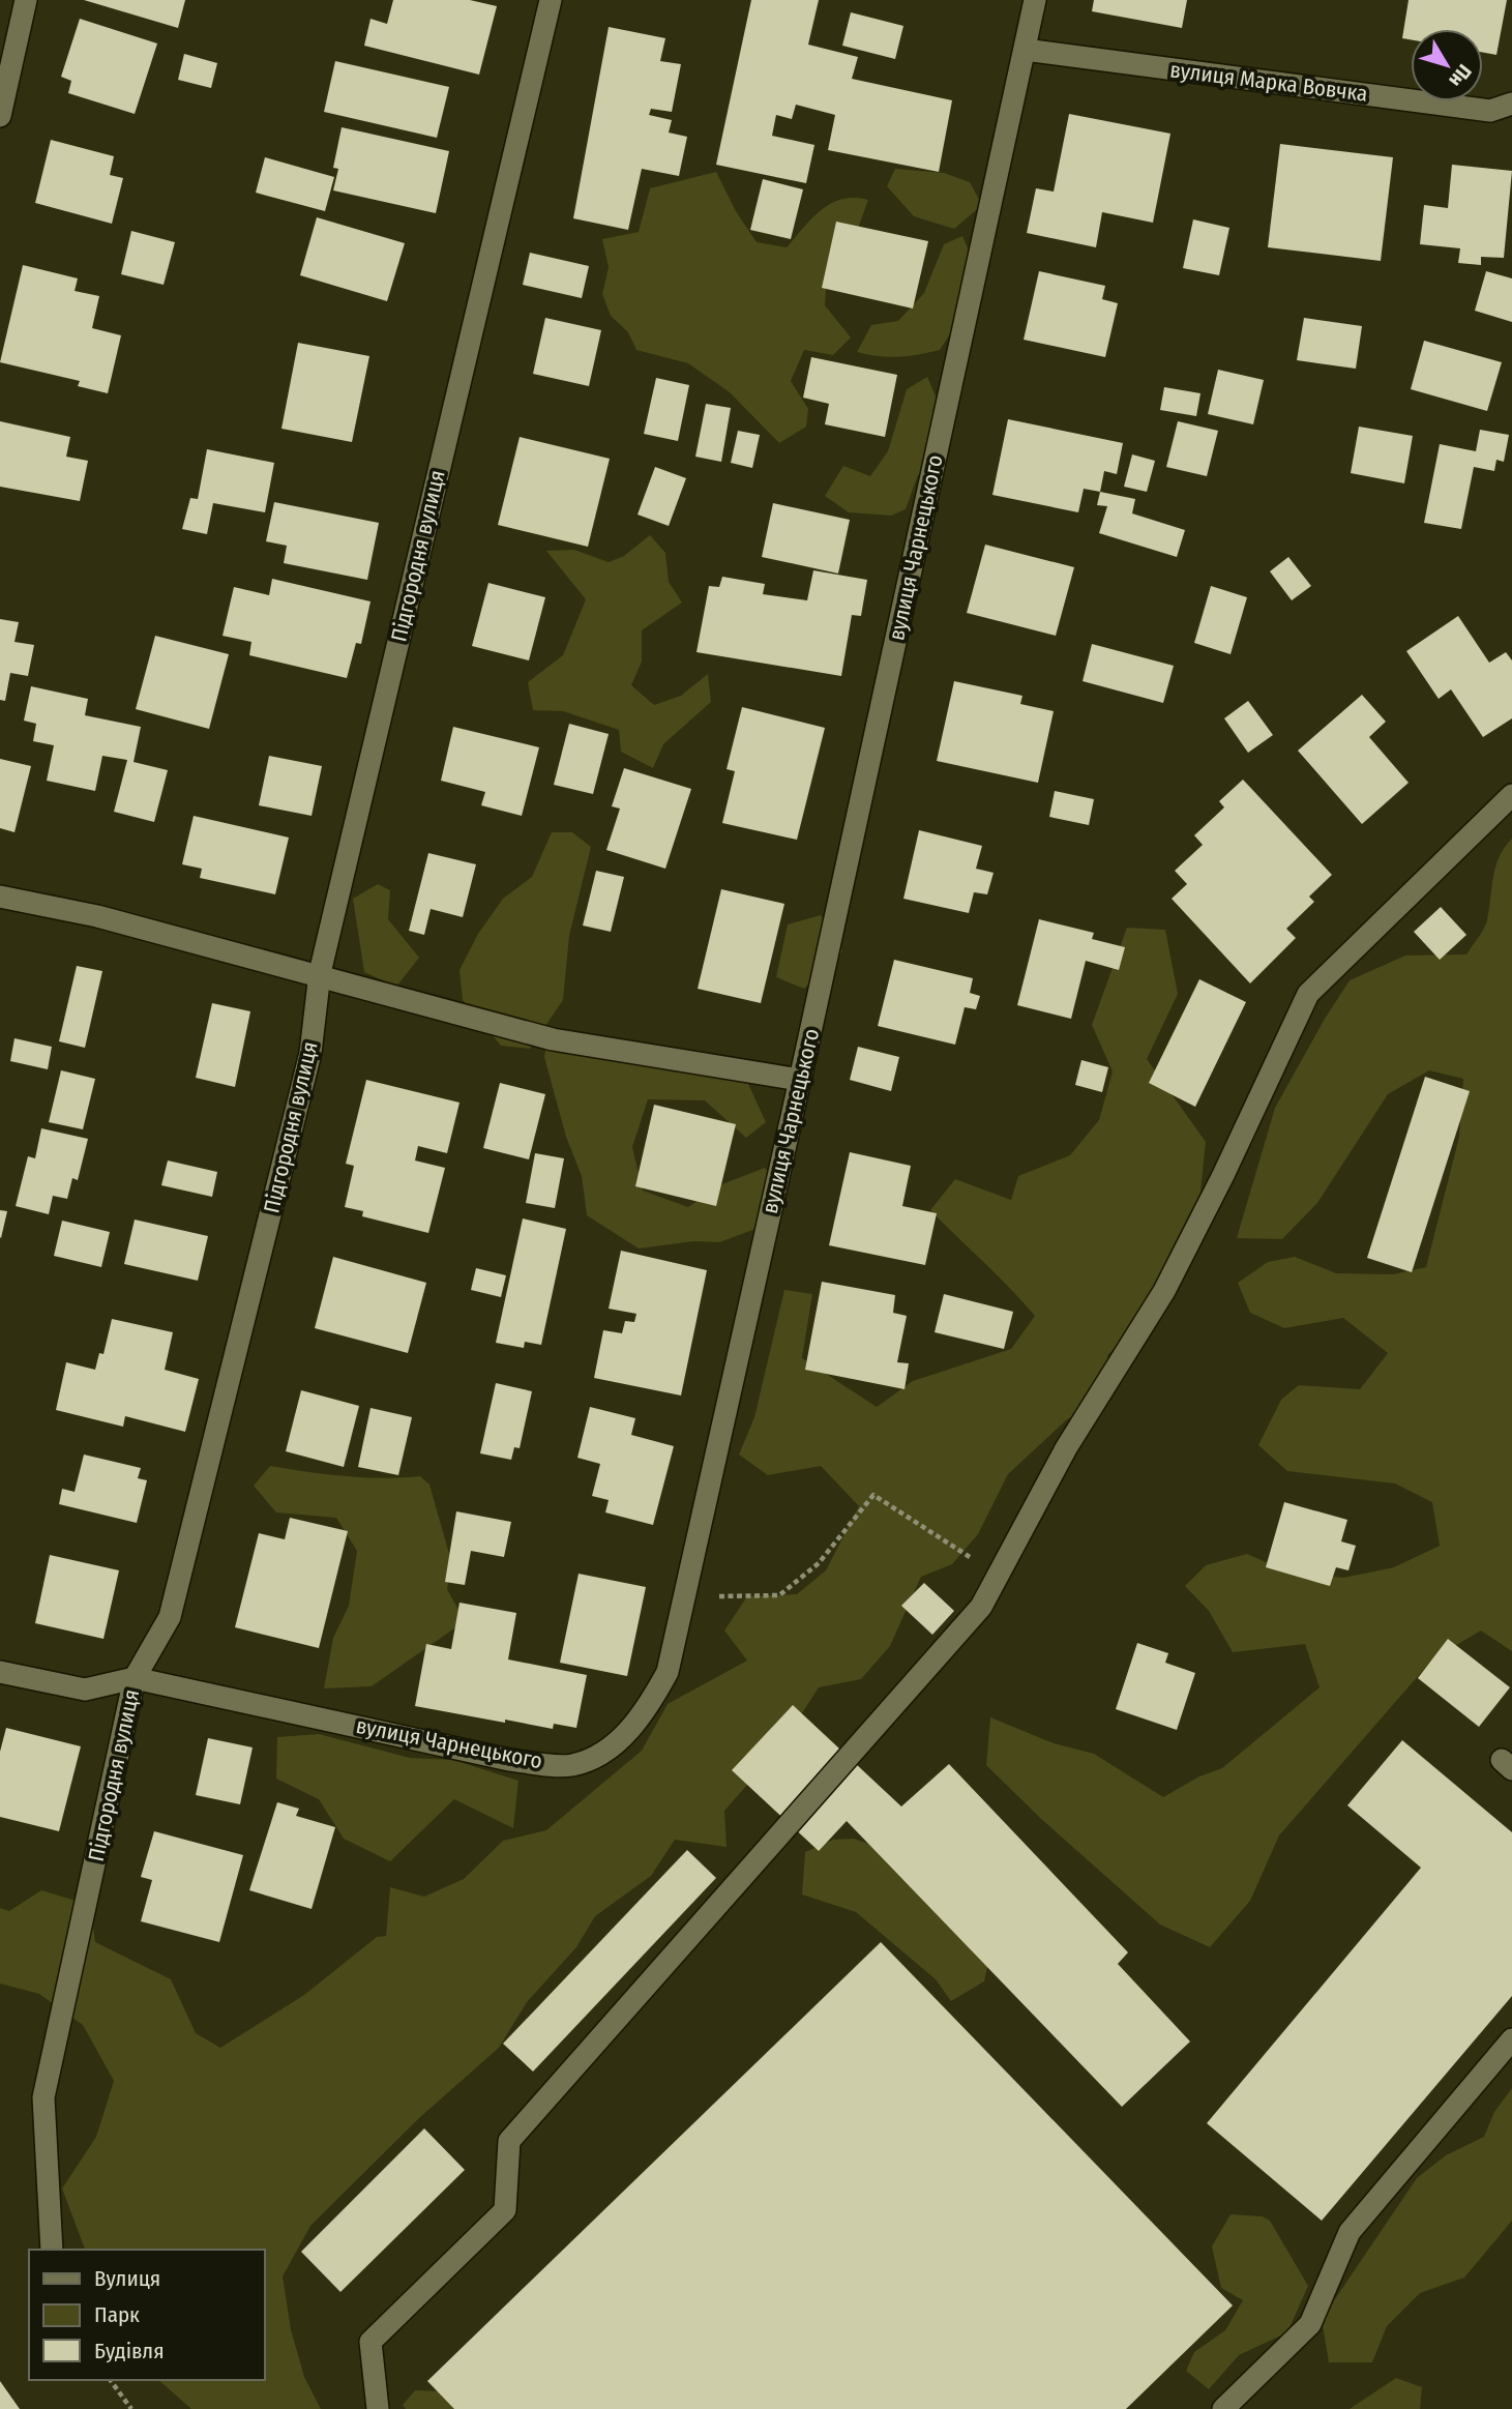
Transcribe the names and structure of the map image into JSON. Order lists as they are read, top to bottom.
{
  "streets": {
    "street": ["вулиця Марка Вовчка", "вулиця Чарнецького", "Підгородня вулиця"]
  },
  "crossings": [
    ["вулиця Марка Вовчка", "вулиця Чарнецького"],
    ["вулиця Чарнецького", "Підгородня вулиця"]
  ],
  "legend": ["Вулиця", "Парк", "Будівля"],
  "north": "bottom right"
}
